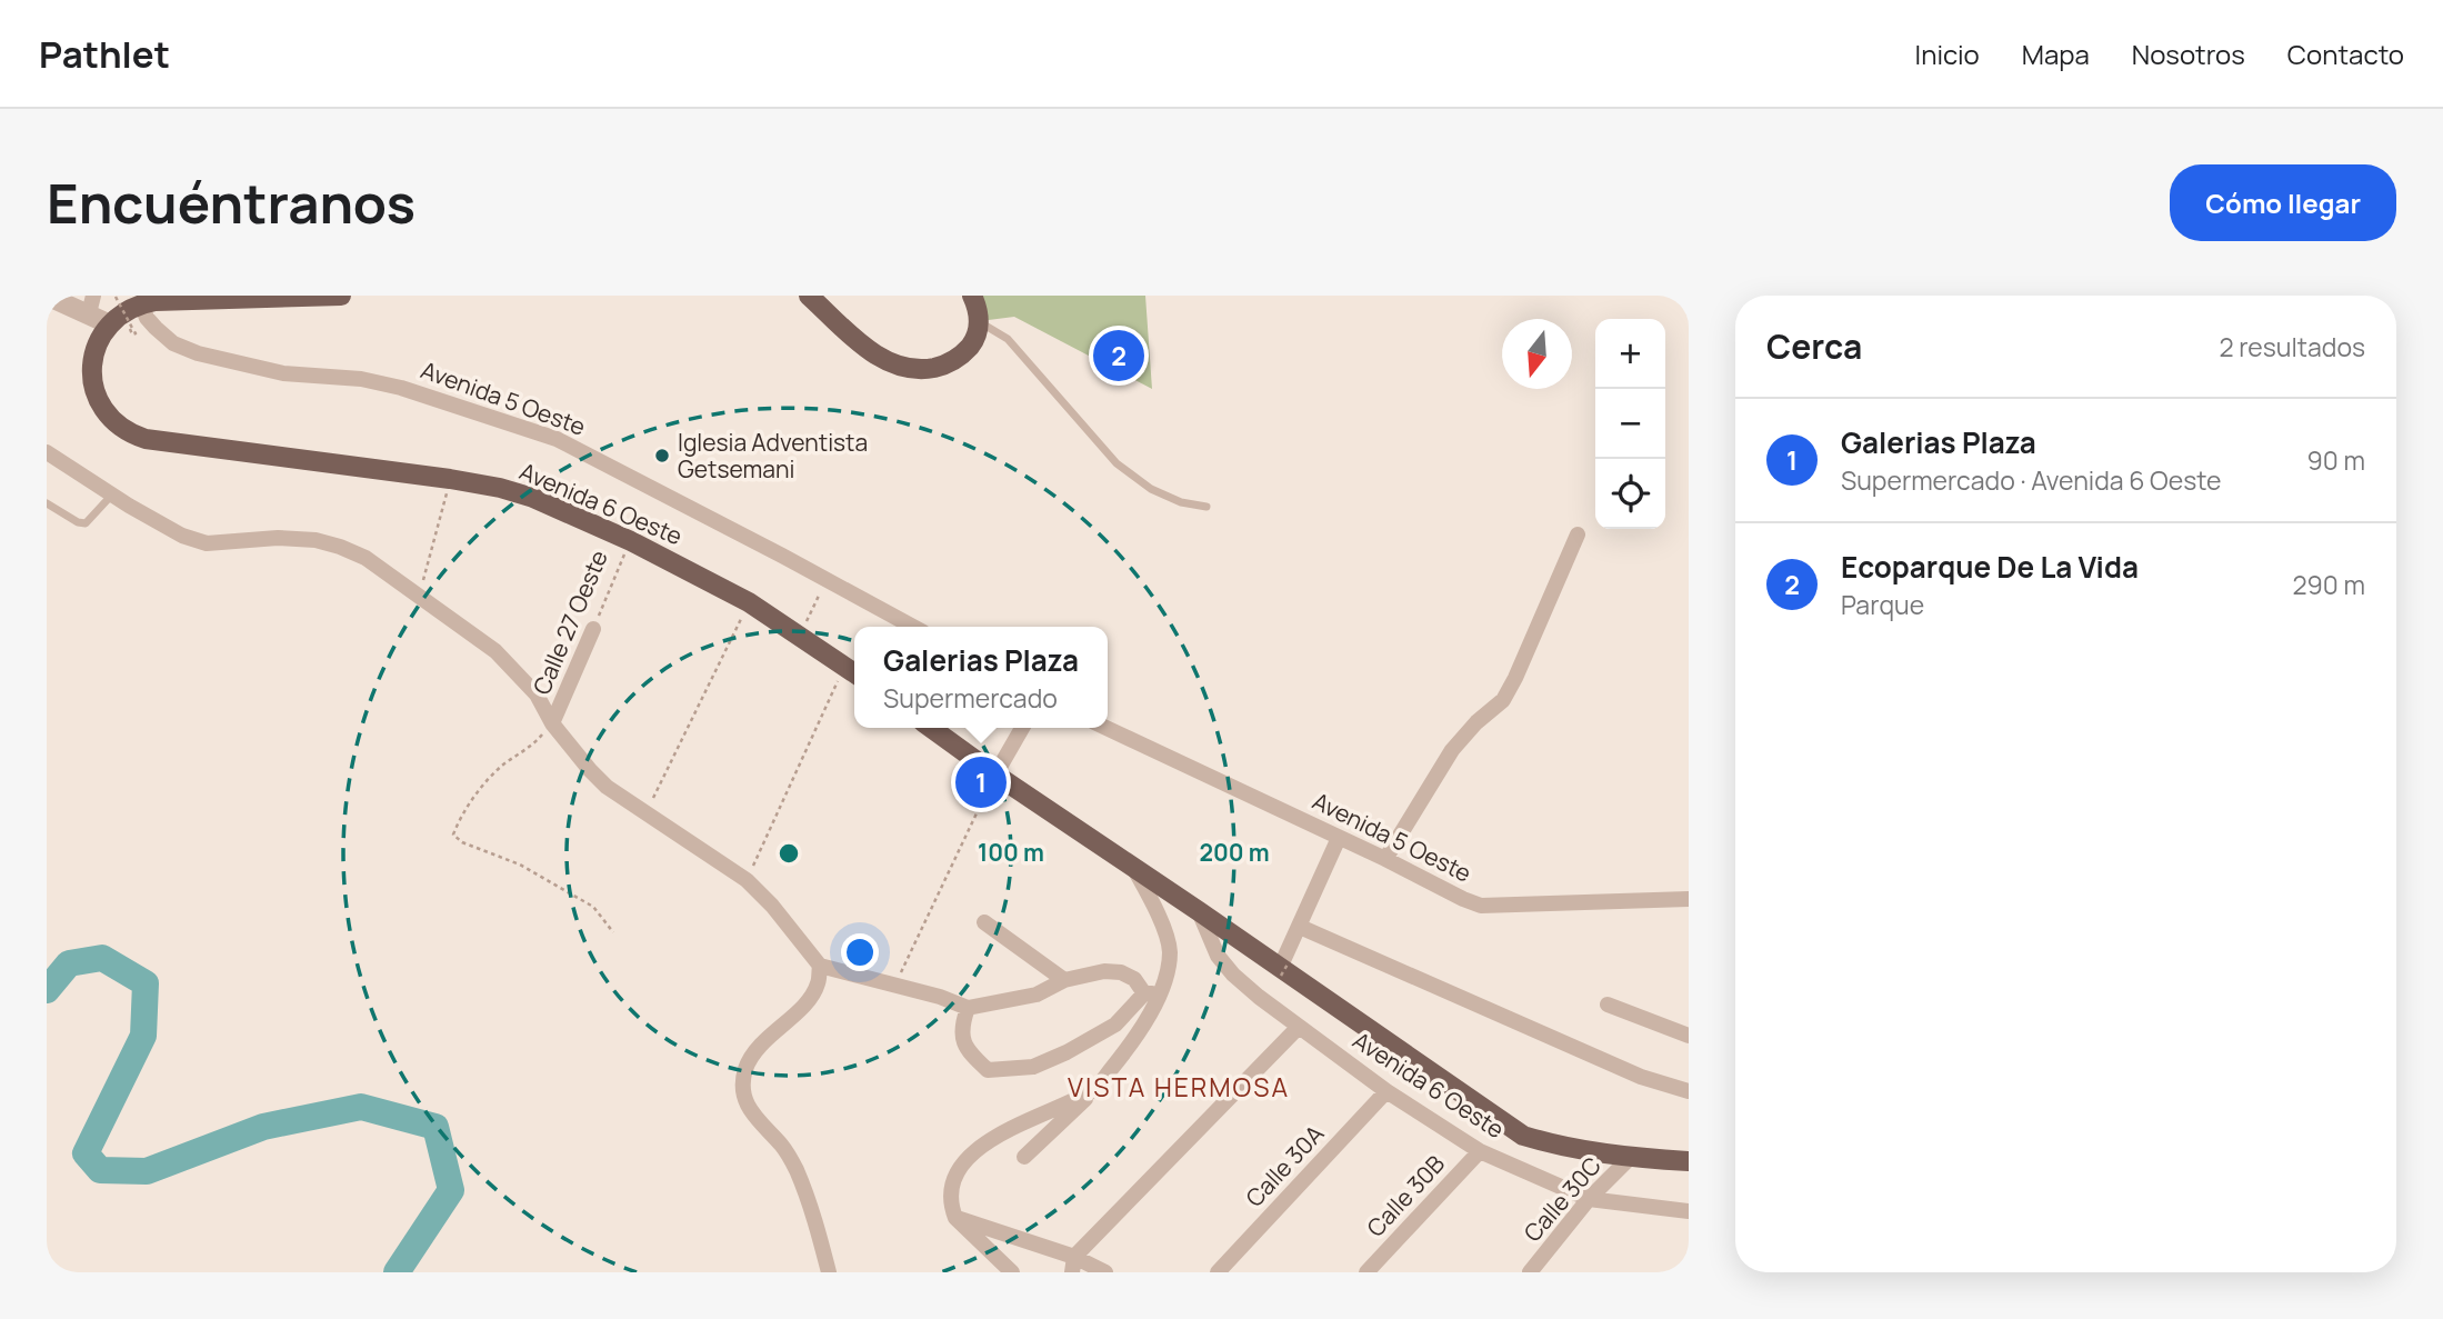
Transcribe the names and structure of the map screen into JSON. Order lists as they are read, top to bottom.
{
  "streets": {
    "main road": ["Avenida 6 Oeste"],
    "street": [
      "Avenida 5 Oeste",
      "Calle 27 Oeste",
      "Calle 30A",
      "Calle 30B",
      "Calle 30C"
    ]
  },
  "crossings": [
    ["Avenida 6 Oeste", "Calle 27 Oeste"],
    ["Avenida 6 Oeste", "Calle 30A"],
    ["Avenida 6 Oeste", "Calle 30B"],
    ["Avenida 6 Oeste", "Calle 30C"]
  ],
  "districts": ["VISTA HERMOSA"],
  "places": ["Iglesia Adventista Getsemani"],
  "north": "bottom",
  "page": {
    "header": "Pathlet",
    "nav": [
      "Inicio",
      "Mapa",
      "Nosotros",
      "Contacto"
    ],
    "buttons": "Cómo llegar",
    "title": "Encuéntranos",
    "heading": ["Cerca", "2 resultados"],
    "map_buttons": ["+", "−"],
    "pins": ["2", "1"],
    "list": [
      {
        "mark": "1",
        "name": "Galerias Plaza",
        "note": "Supermercado · Avenida 6 Oeste",
        "value": "90 m"
      },
      {
        "mark": "2",
        "name": "Ecoparque De La Vida",
        "note": "Parque",
        "value": "290 m"
      }
    ],
    "popup": ["Galerias Plaza", "Supermercado"]
  },
  "rings": ["100 m", "200 m"]
}
